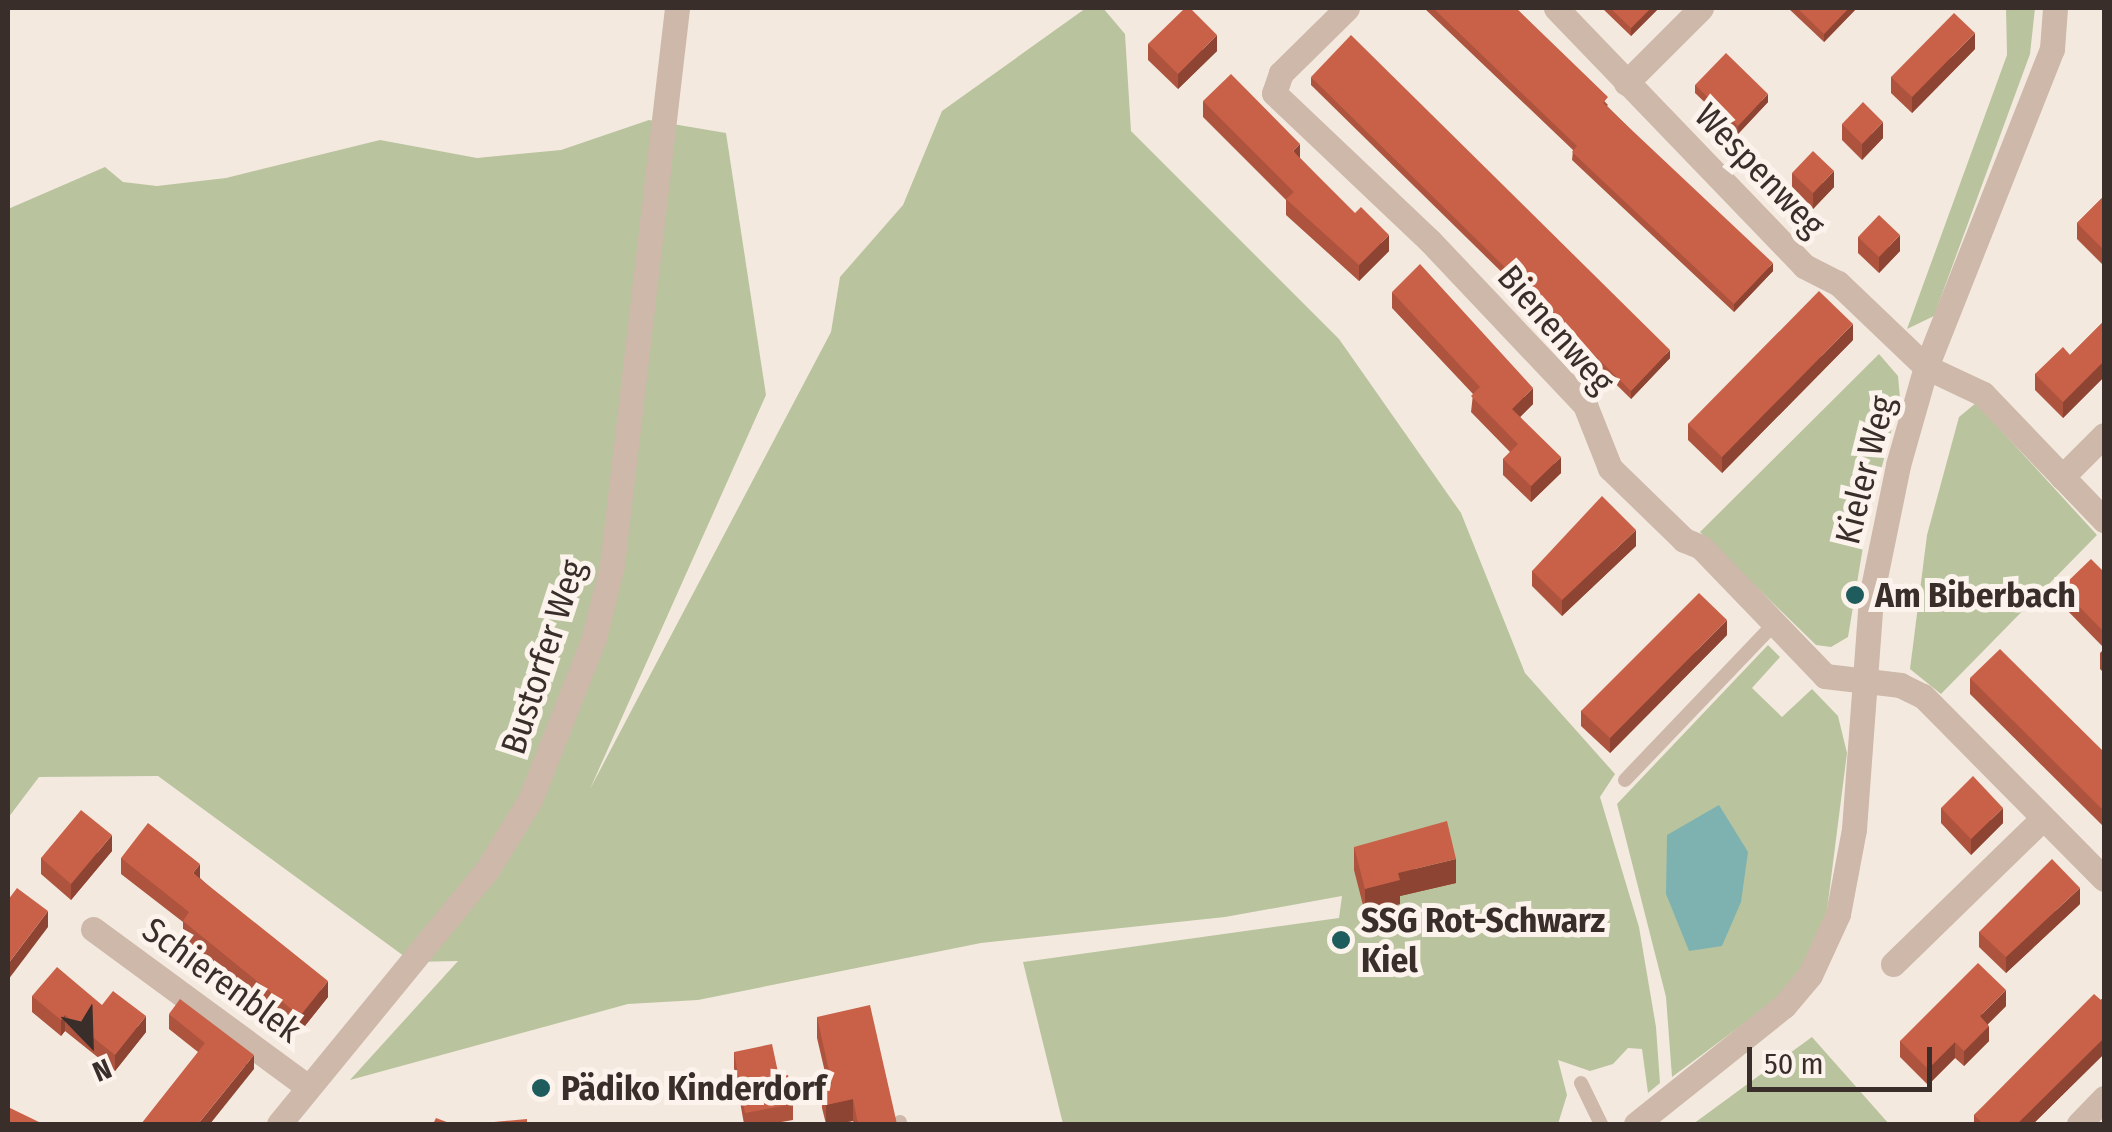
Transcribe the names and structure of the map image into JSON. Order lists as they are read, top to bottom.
{
  "streets": {
    "street": [
      "Wespenweg",
      "Bienenweg",
      "Kieler Weg",
      "Bustorfer Weg",
      "Schierenblek"
    ]
  },
  "crossings": [
    ["Wespenweg", "Kieler Weg"],
    ["Bienenweg", "Kieler Weg"],
    ["Bustorfer Weg", "Schierenblek"]
  ],
  "places": ["Am Biberbach", "SSG Rot-Schwarz Kiel", "Pädiko Kinderdorf"],
  "scale_bar": "50 m",
  "north": "bottom right"
}
